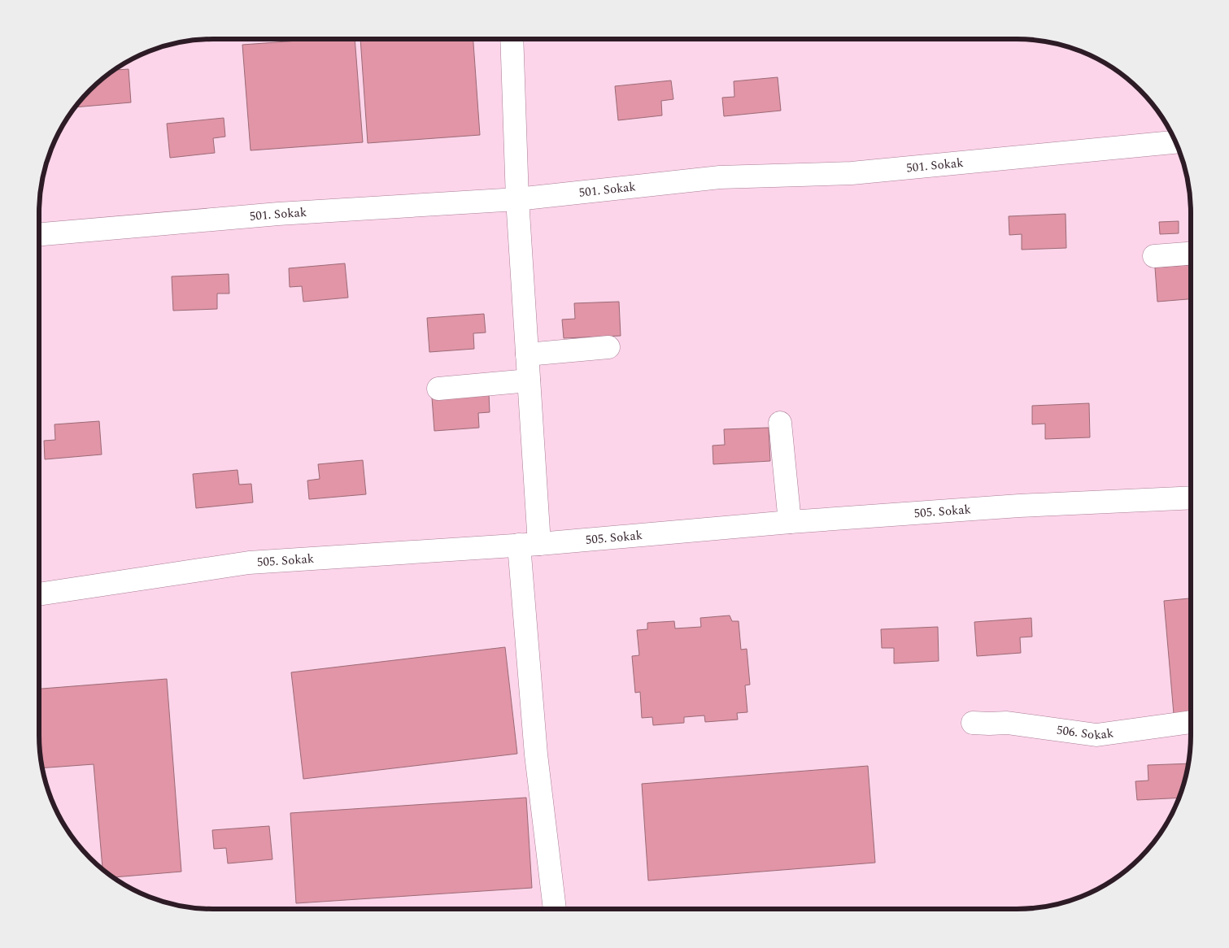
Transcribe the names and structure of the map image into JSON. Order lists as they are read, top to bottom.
{
  "streets": {
    "street": ["501. Sokak", "505. Sokak", "506. Sokak"]
  }
}
